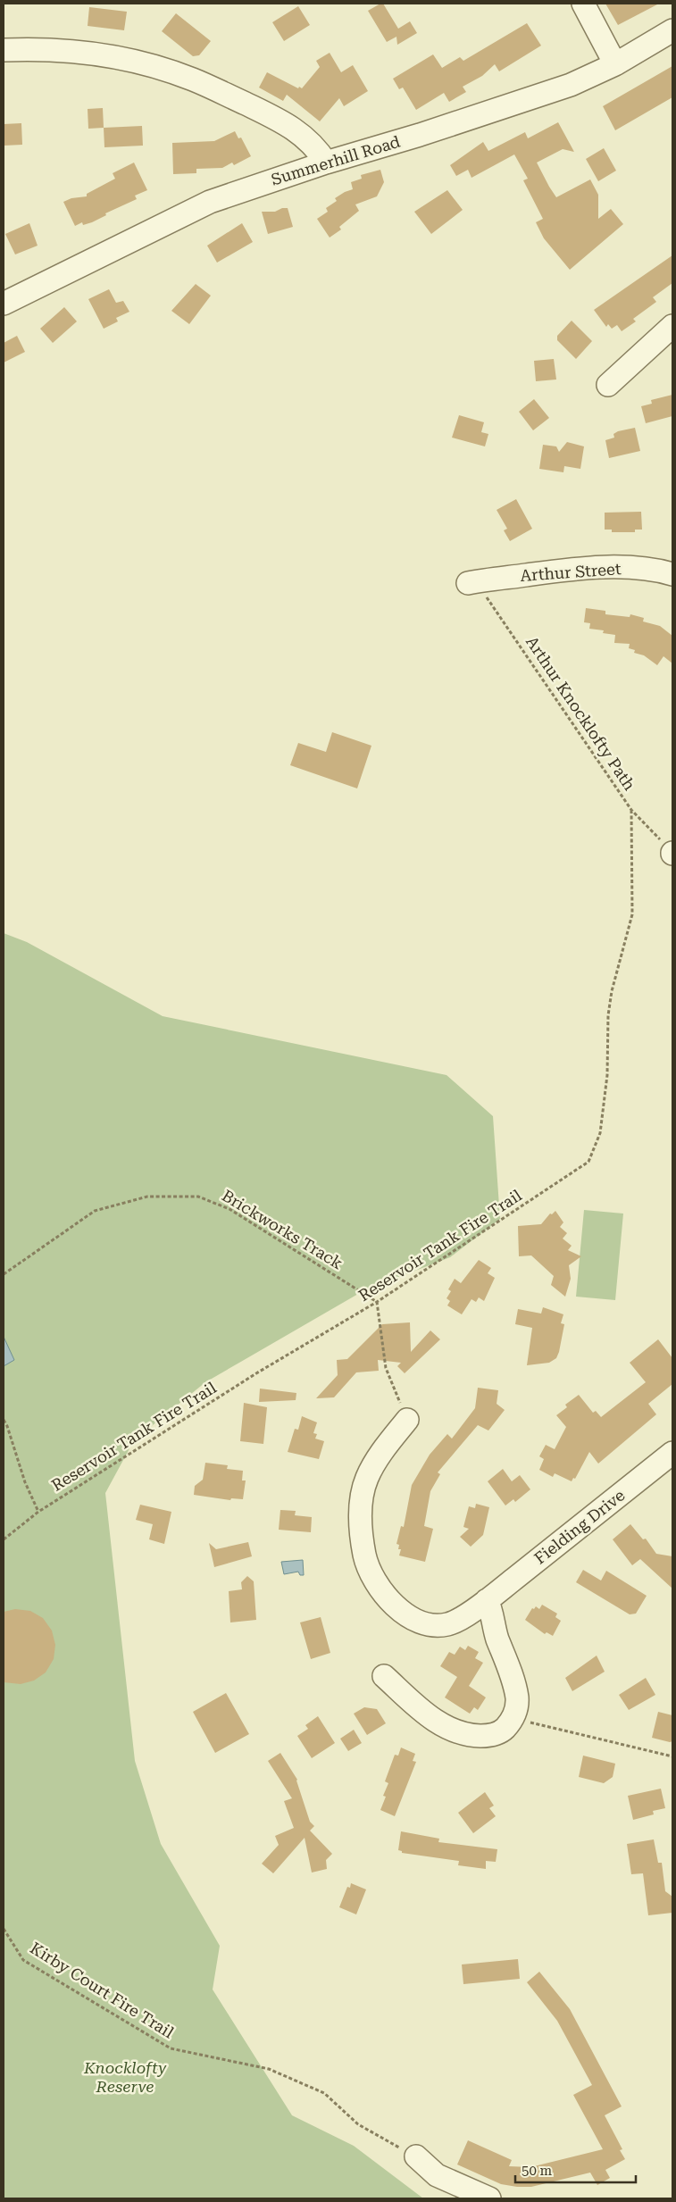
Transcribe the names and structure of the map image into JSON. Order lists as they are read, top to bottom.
{
  "streets": {
    "street": ["Summerhill Road", "Arthur Street", "Fielding Drive"],
    "path": [
      "Arthur Knocklofty Path",
      "Brickworks Track",
      "Reservoir Tank Fire Trail",
      "Kirby Court Fire Trail"
    ]
  },
  "crossings": [
    ["Arthur Street", "Arthur Knocklofty Path"],
    ["Arthur Knocklofty Path", "Reservoir Tank Fire Trail"],
    ["Brickworks Track", "Reservoir Tank Fire Trail"]
  ],
  "parks": ["Knocklofty Reserve"],
  "scale_bar": "50 m"
}
